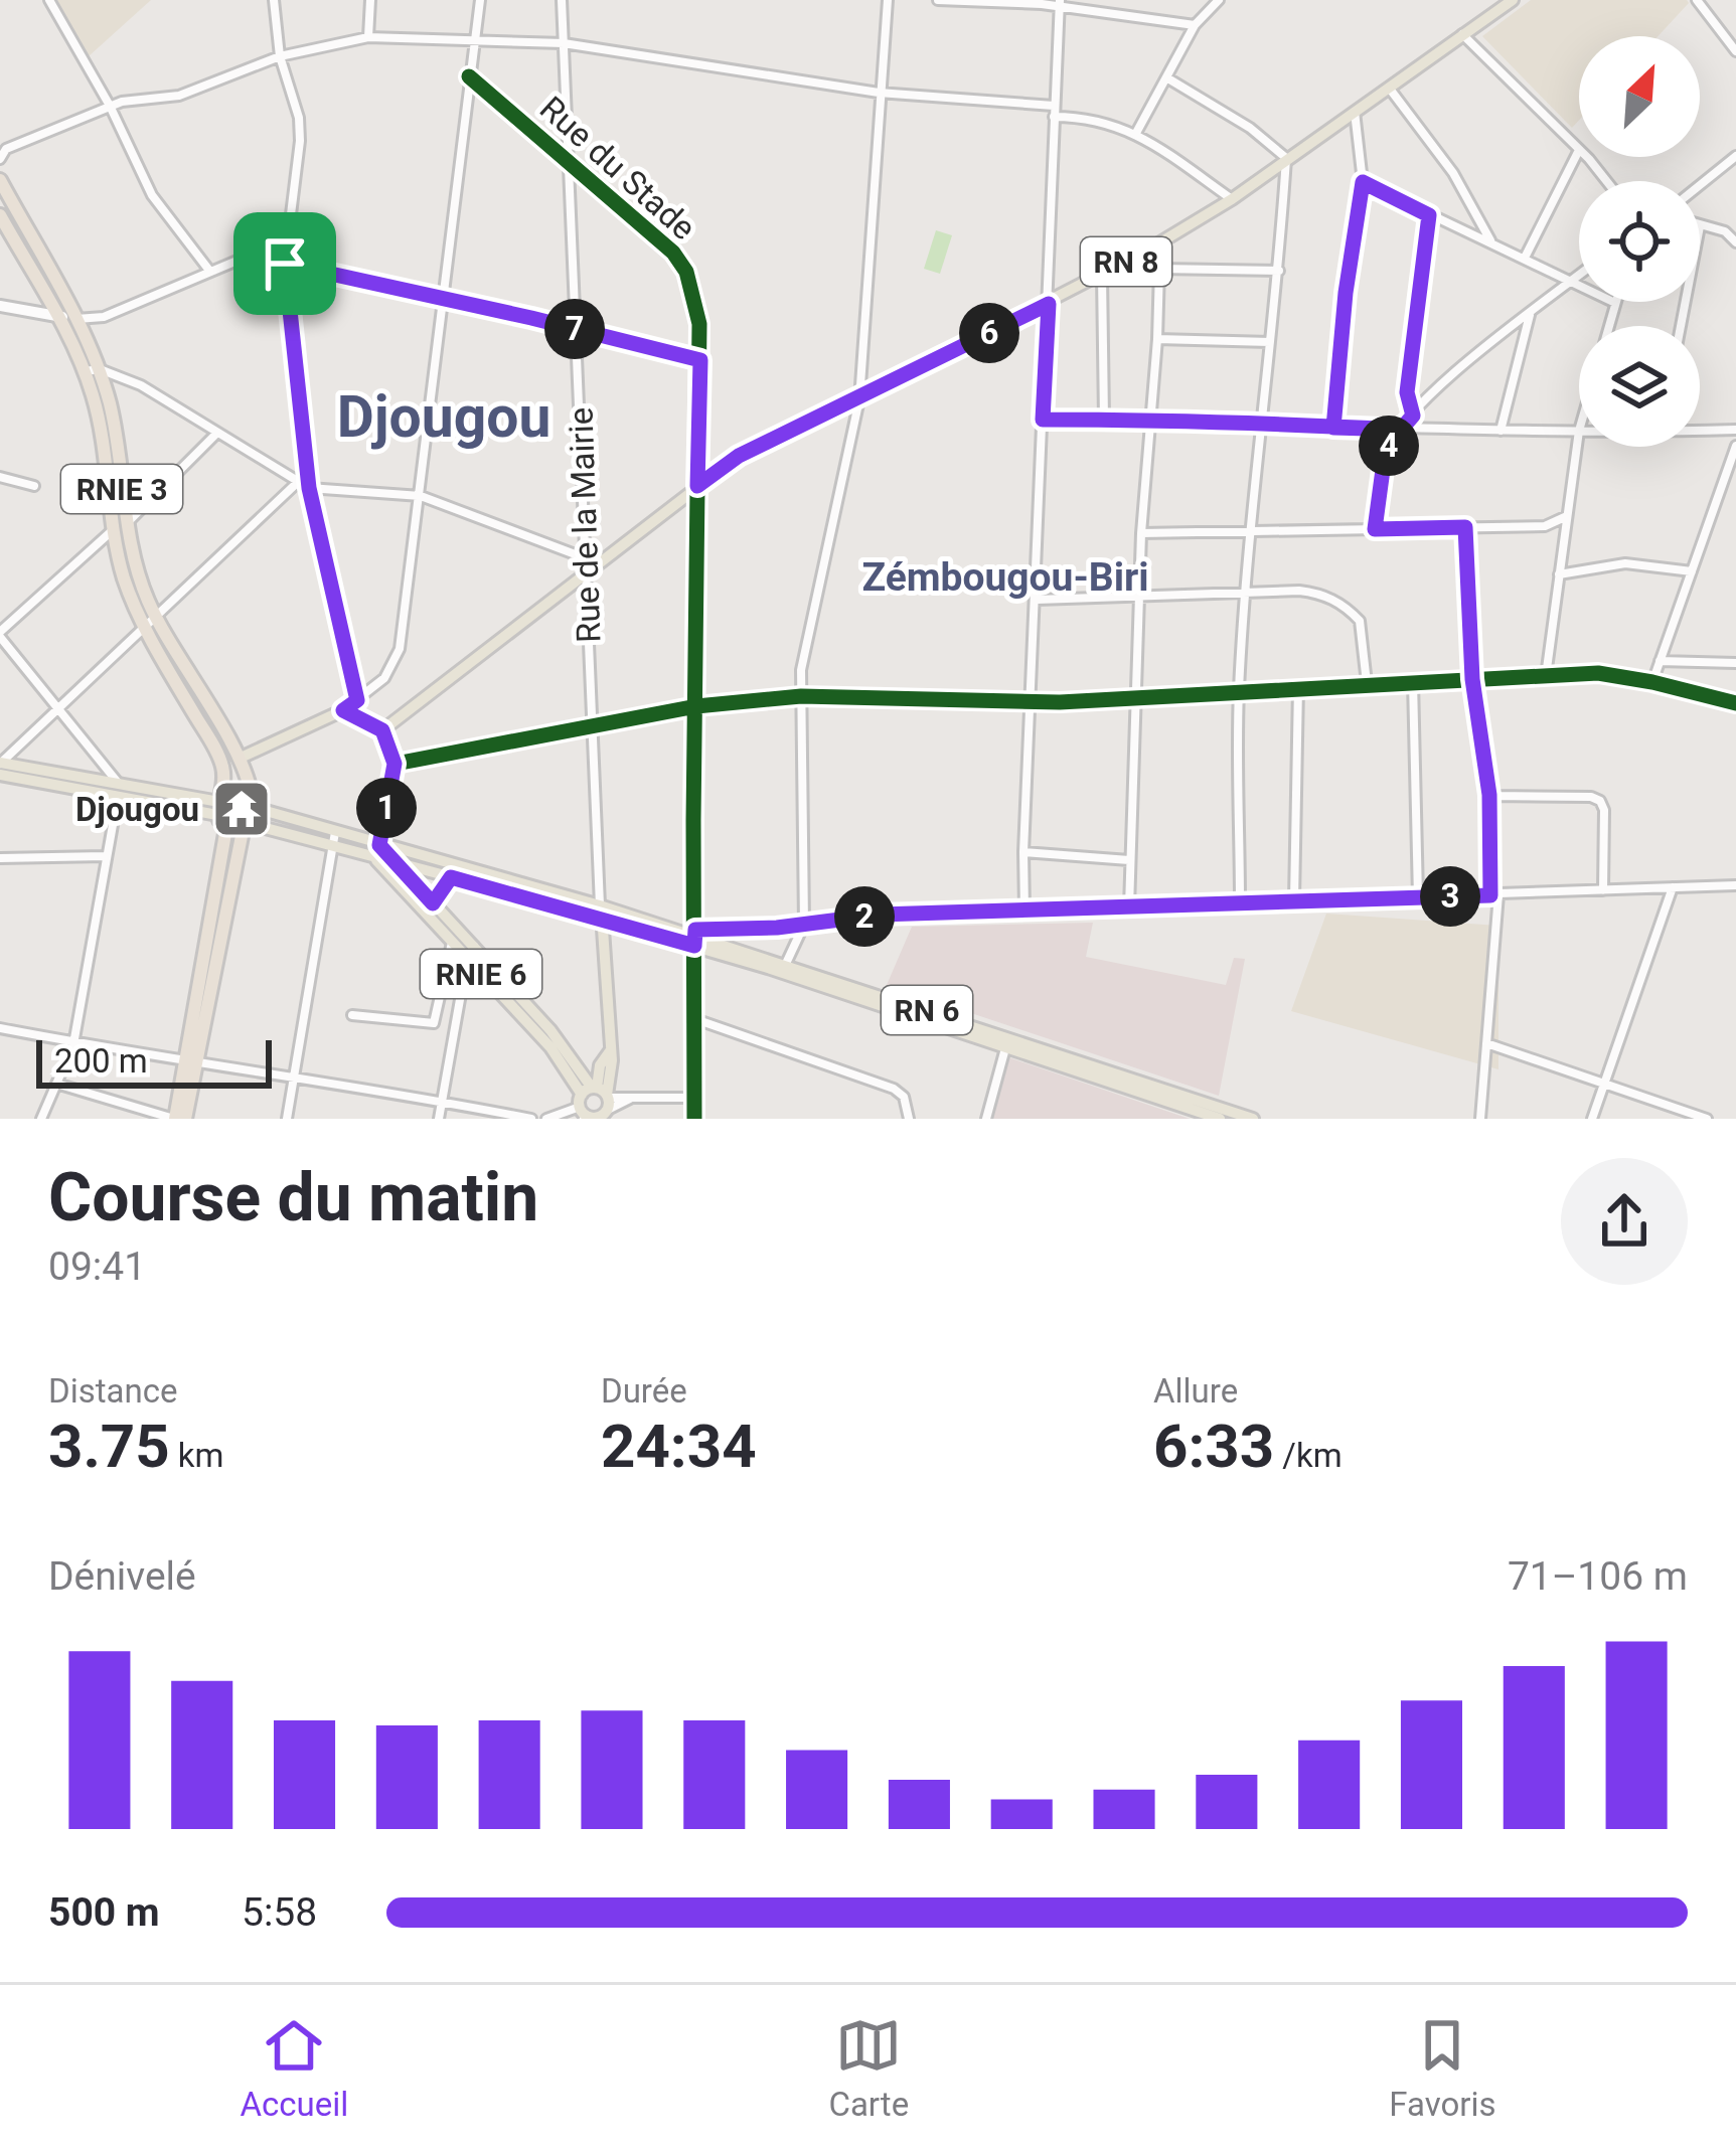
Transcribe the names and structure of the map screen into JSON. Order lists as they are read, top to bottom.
{
  "streets": {
    "highway": ["RNIE 3"],
    "main road": [
      "RN 8",
      "Rue de la Mairie",
      "RNIE 6",
      "RN 6"
    ],
    "street": ["Rue du Stade"]
  },
  "crossings": [
    ["Rue du Stade", "RN 8"],
    ["Rue du Stade", "Rue de la Mairie"],
    ["Rue du Stade", "RN 6"],
    ["RN 8", "Rue de la Mairie"],
    ["Rue de la Mairie", "RNIE 6"],
    ["Rue de la Mairie", "RN 6"],
    ["RNIE 6", "RN 6"]
  ],
  "districts": ["Djougou", "Zémbougou-Biri"],
  "places": {
    "temple": ["Djougou"]
  },
  "scale_bar": "200 m",
  "north": "top right",
  "page": {
    "pins": [
      "7",
      "6",
      "4",
      "1",
      "3",
      "2"
    ],
    "scale": "200 m",
    "heading": ["Course du matin", "09:41"],
    "stats": [
      ["Distance", "3.75 km"],
      ["Durée", "24:34"],
      ["Allure", "6:33 /km"]
    ],
    "chart": ["Dénivelé", "71–106 m"],
    "list": [
      {
        "name": "500 m",
        "note": "5:58"
      }
    ],
    "tabs": ["Accueil", "Carte", "Favoris"]
  }
}
